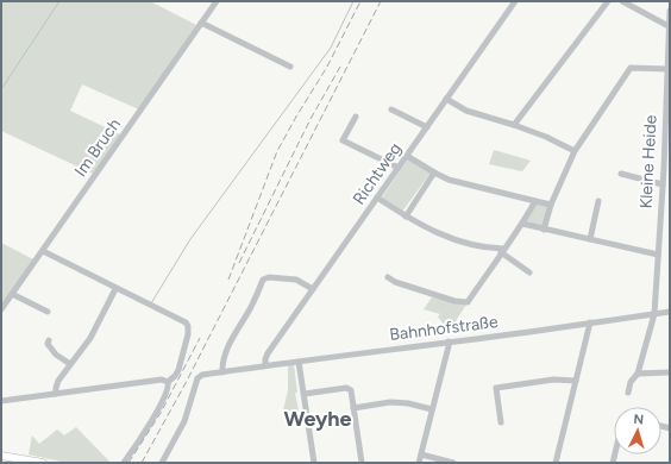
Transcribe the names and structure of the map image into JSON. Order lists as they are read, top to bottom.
{
  "streets": {
    "street": [
      "Im Bruch",
      "Kleine Heide",
      "Richtweg",
      "Bahnhofstraße"
    ]
  },
  "crossings": [
    ["Kleine Heide", "Bahnhofstraße"],
    ["Richtweg", "Bahnhofstraße"]
  ],
  "districts": ["Weyhe"],
  "north": "top"
}
